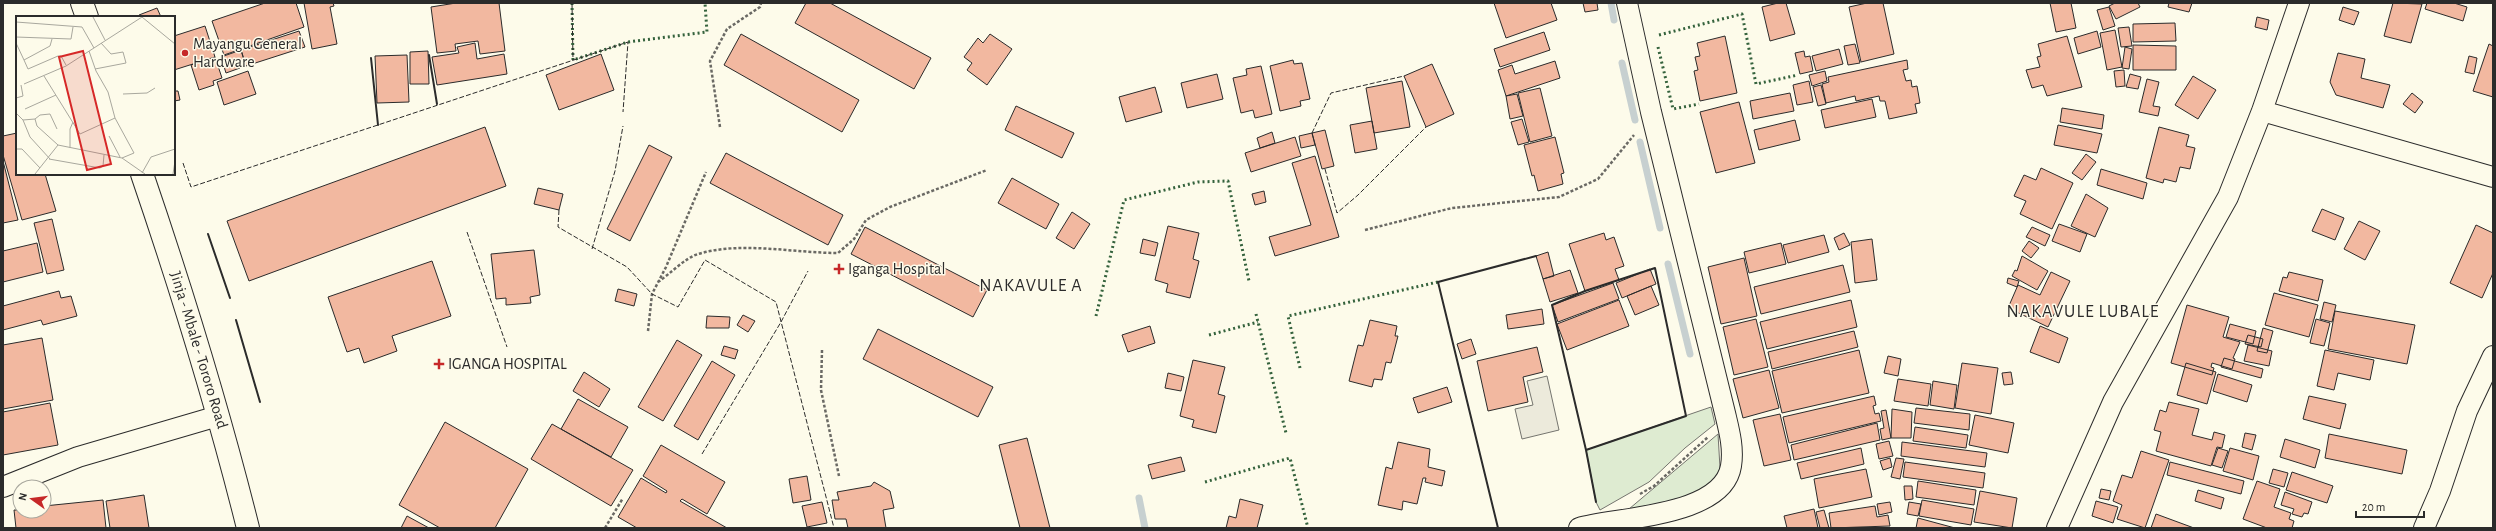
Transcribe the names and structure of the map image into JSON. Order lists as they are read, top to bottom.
{
  "streets": {
    "main road": ["Jinja - Mbale - Tororo Road"]
  },
  "districts": ["NAKAVULE A", "NAKAVULE LUBALE"],
  "places": {
    "other": ["Mayangu General Hardware"],
    "health": ["Iganga Hospital", "IGANGA HOSPITAL"]
  },
  "scale_bar": "20 m",
  "north": "left"
}
